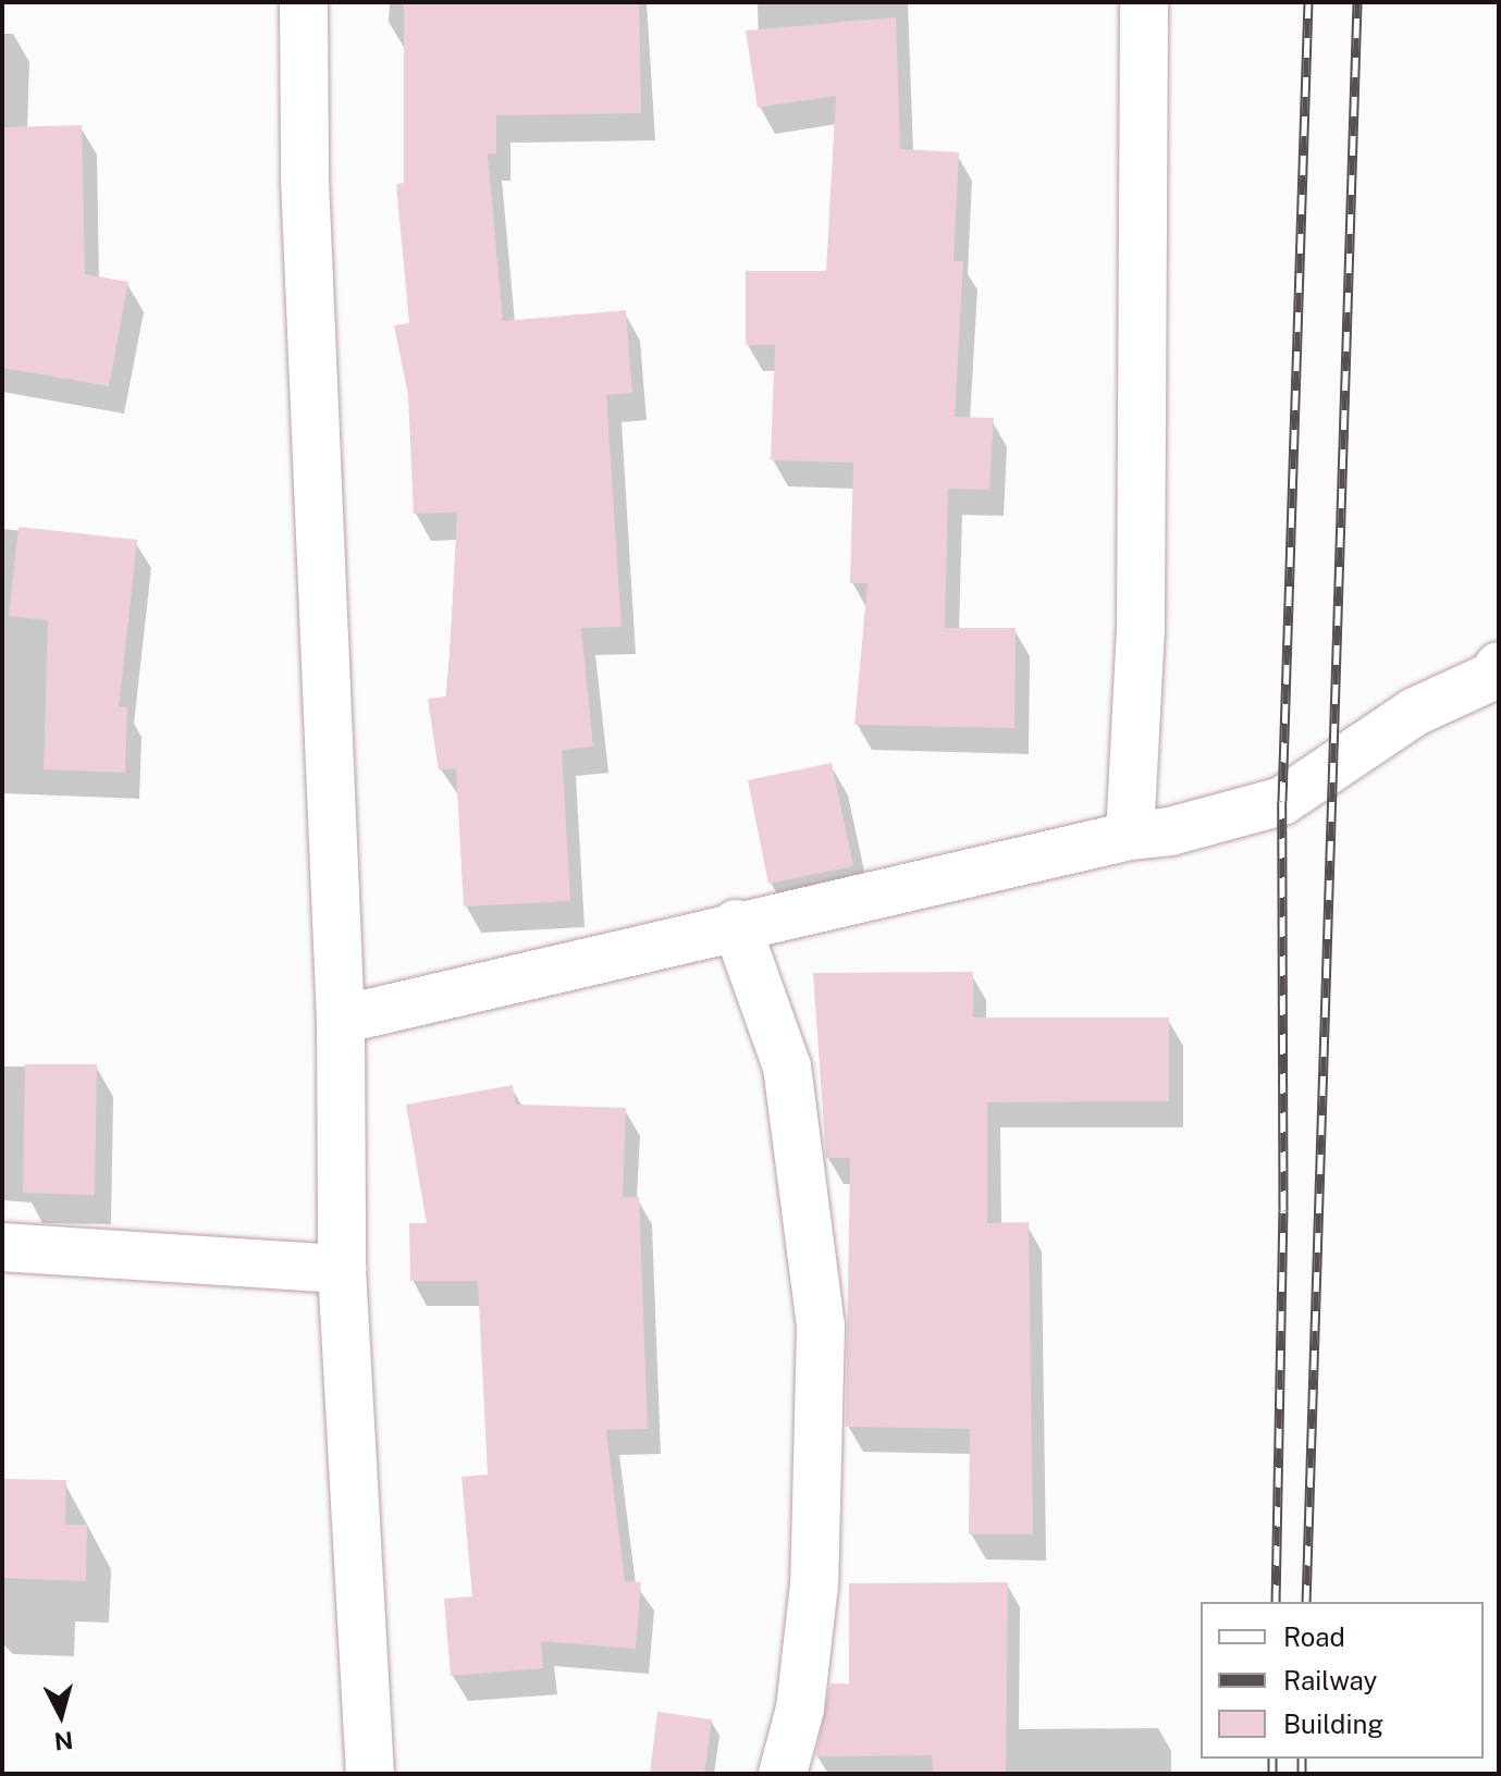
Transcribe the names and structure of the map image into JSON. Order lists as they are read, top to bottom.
{
  "legend": ["Road", "Railway", "Building"],
  "north": "bottom"
}
